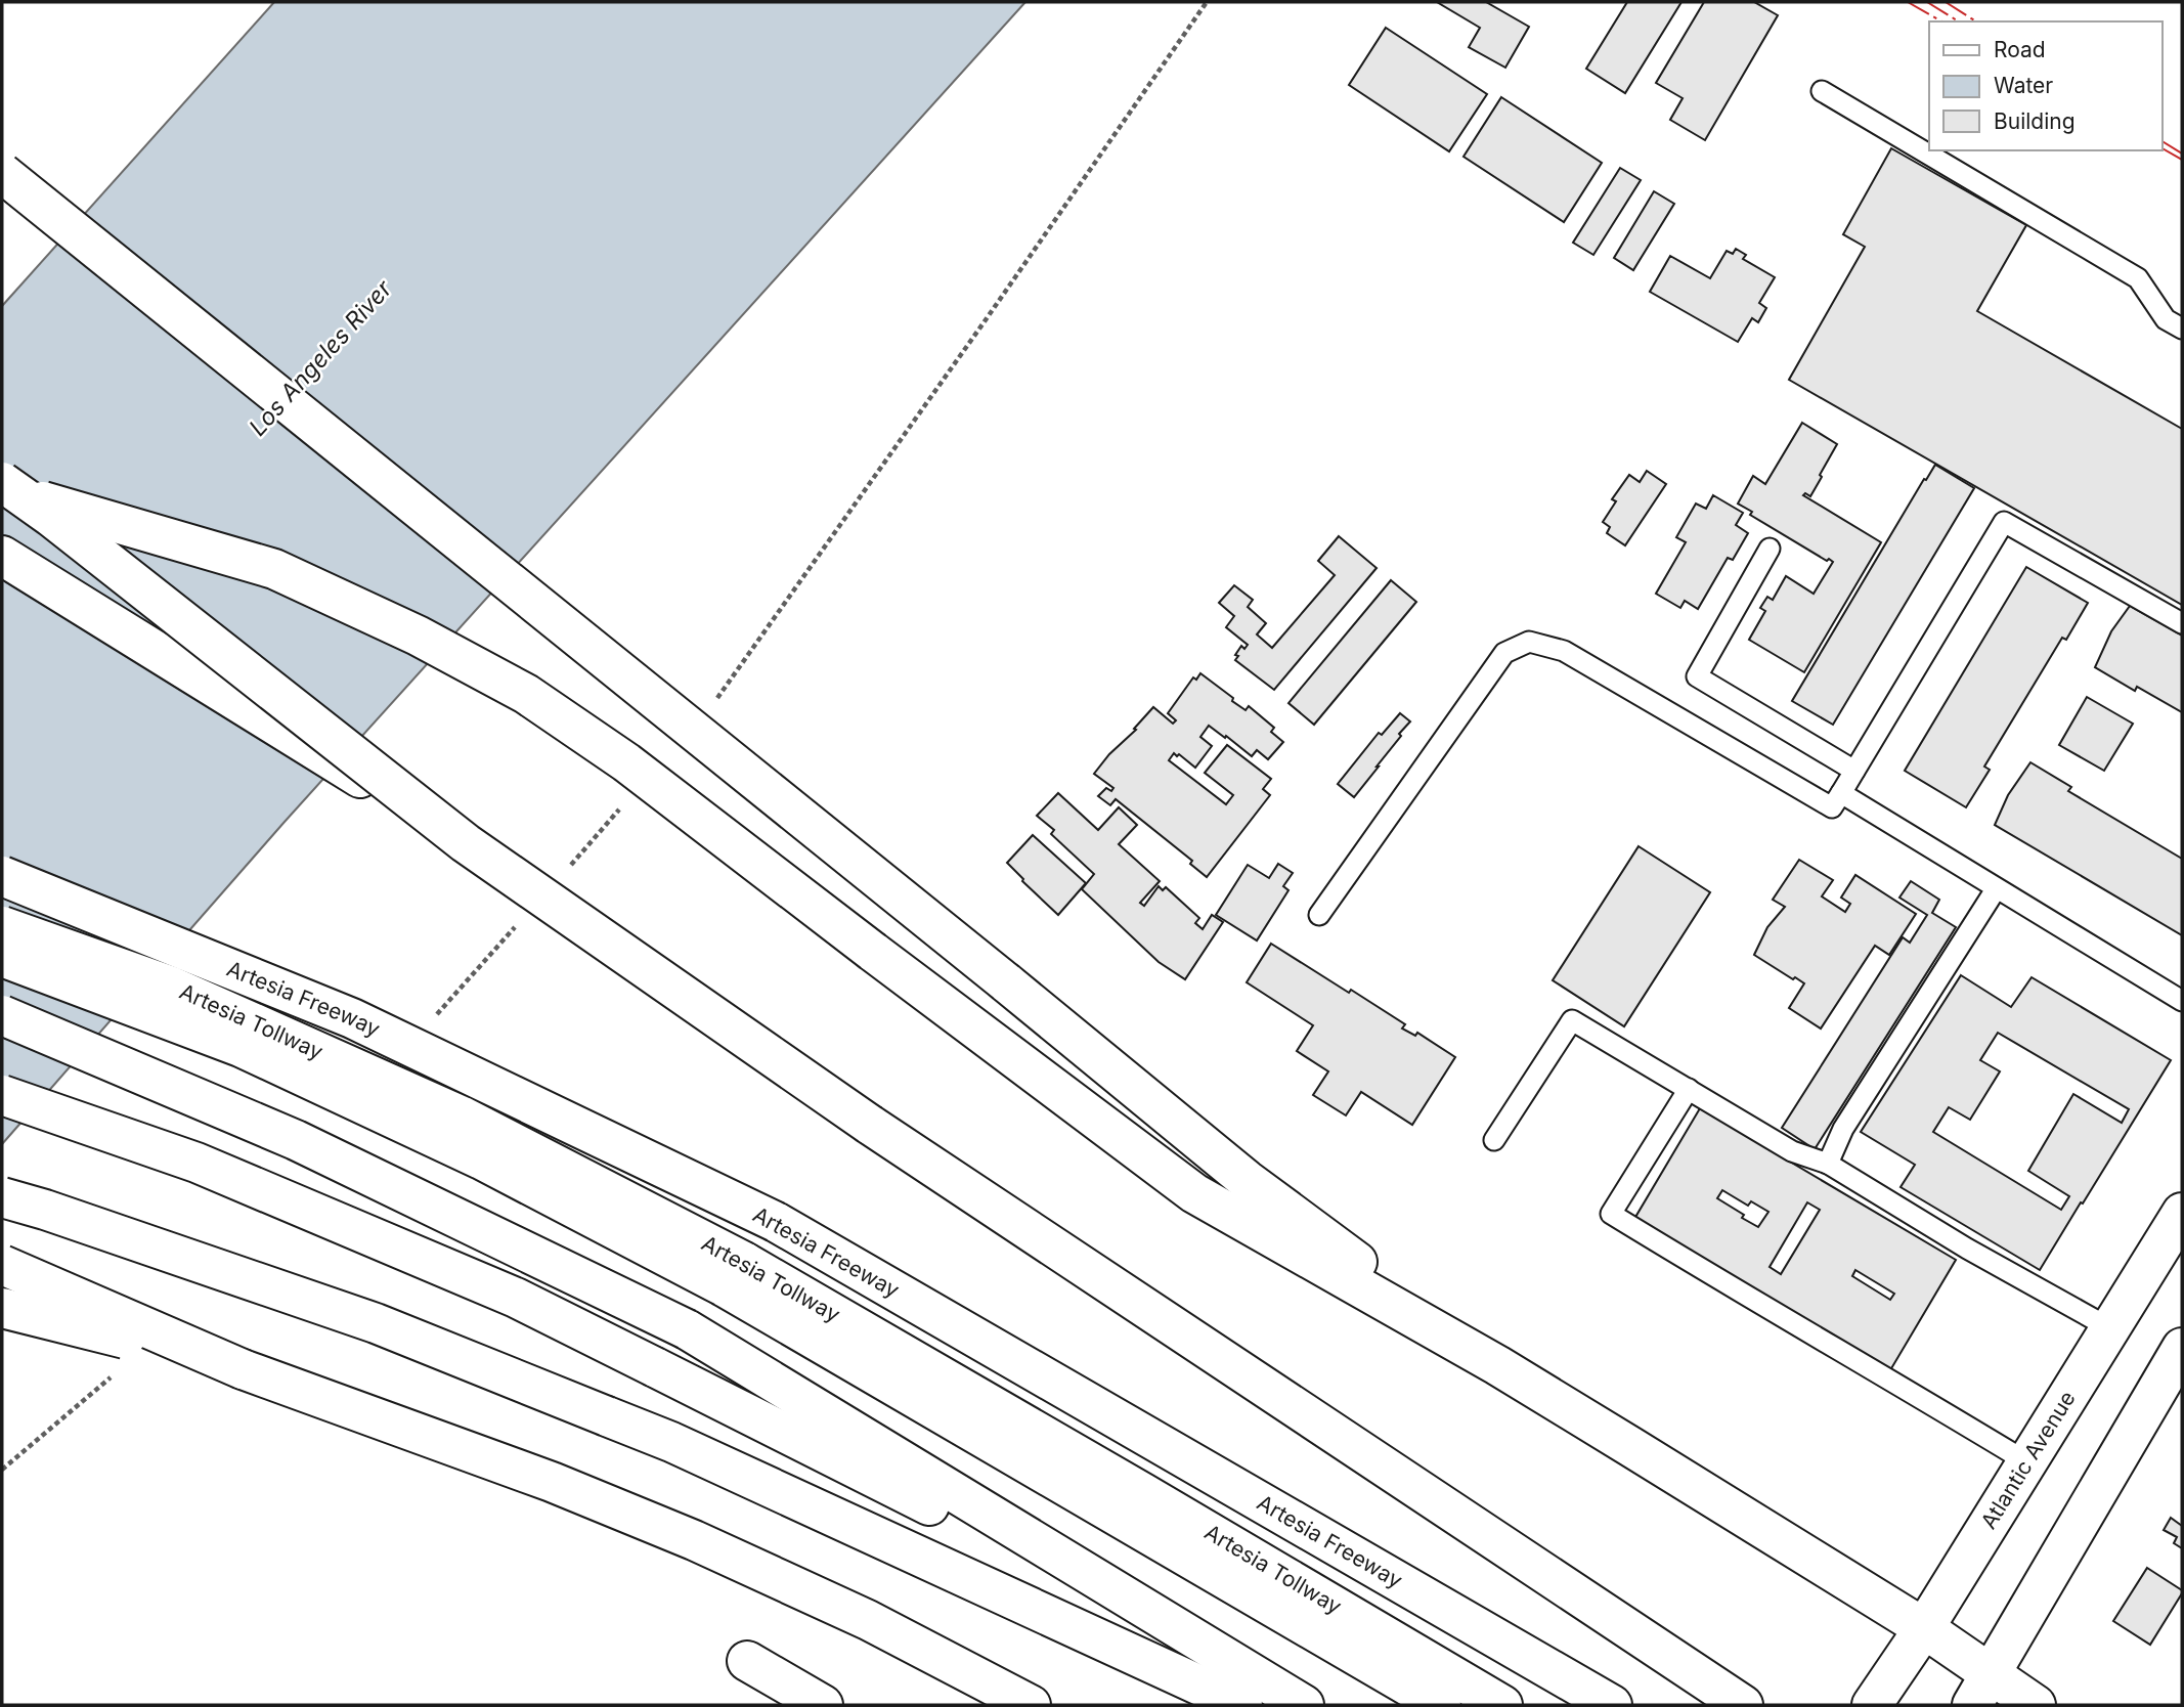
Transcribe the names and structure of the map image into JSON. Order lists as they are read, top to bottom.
{
  "streets": {
    "main road": ["Artesia Freeway", "Artesia Tollway", "Atlantic Avenue"]
  },
  "water": ["Los Angeles River"],
  "legend": ["Road", "Water", "Building"]
}
